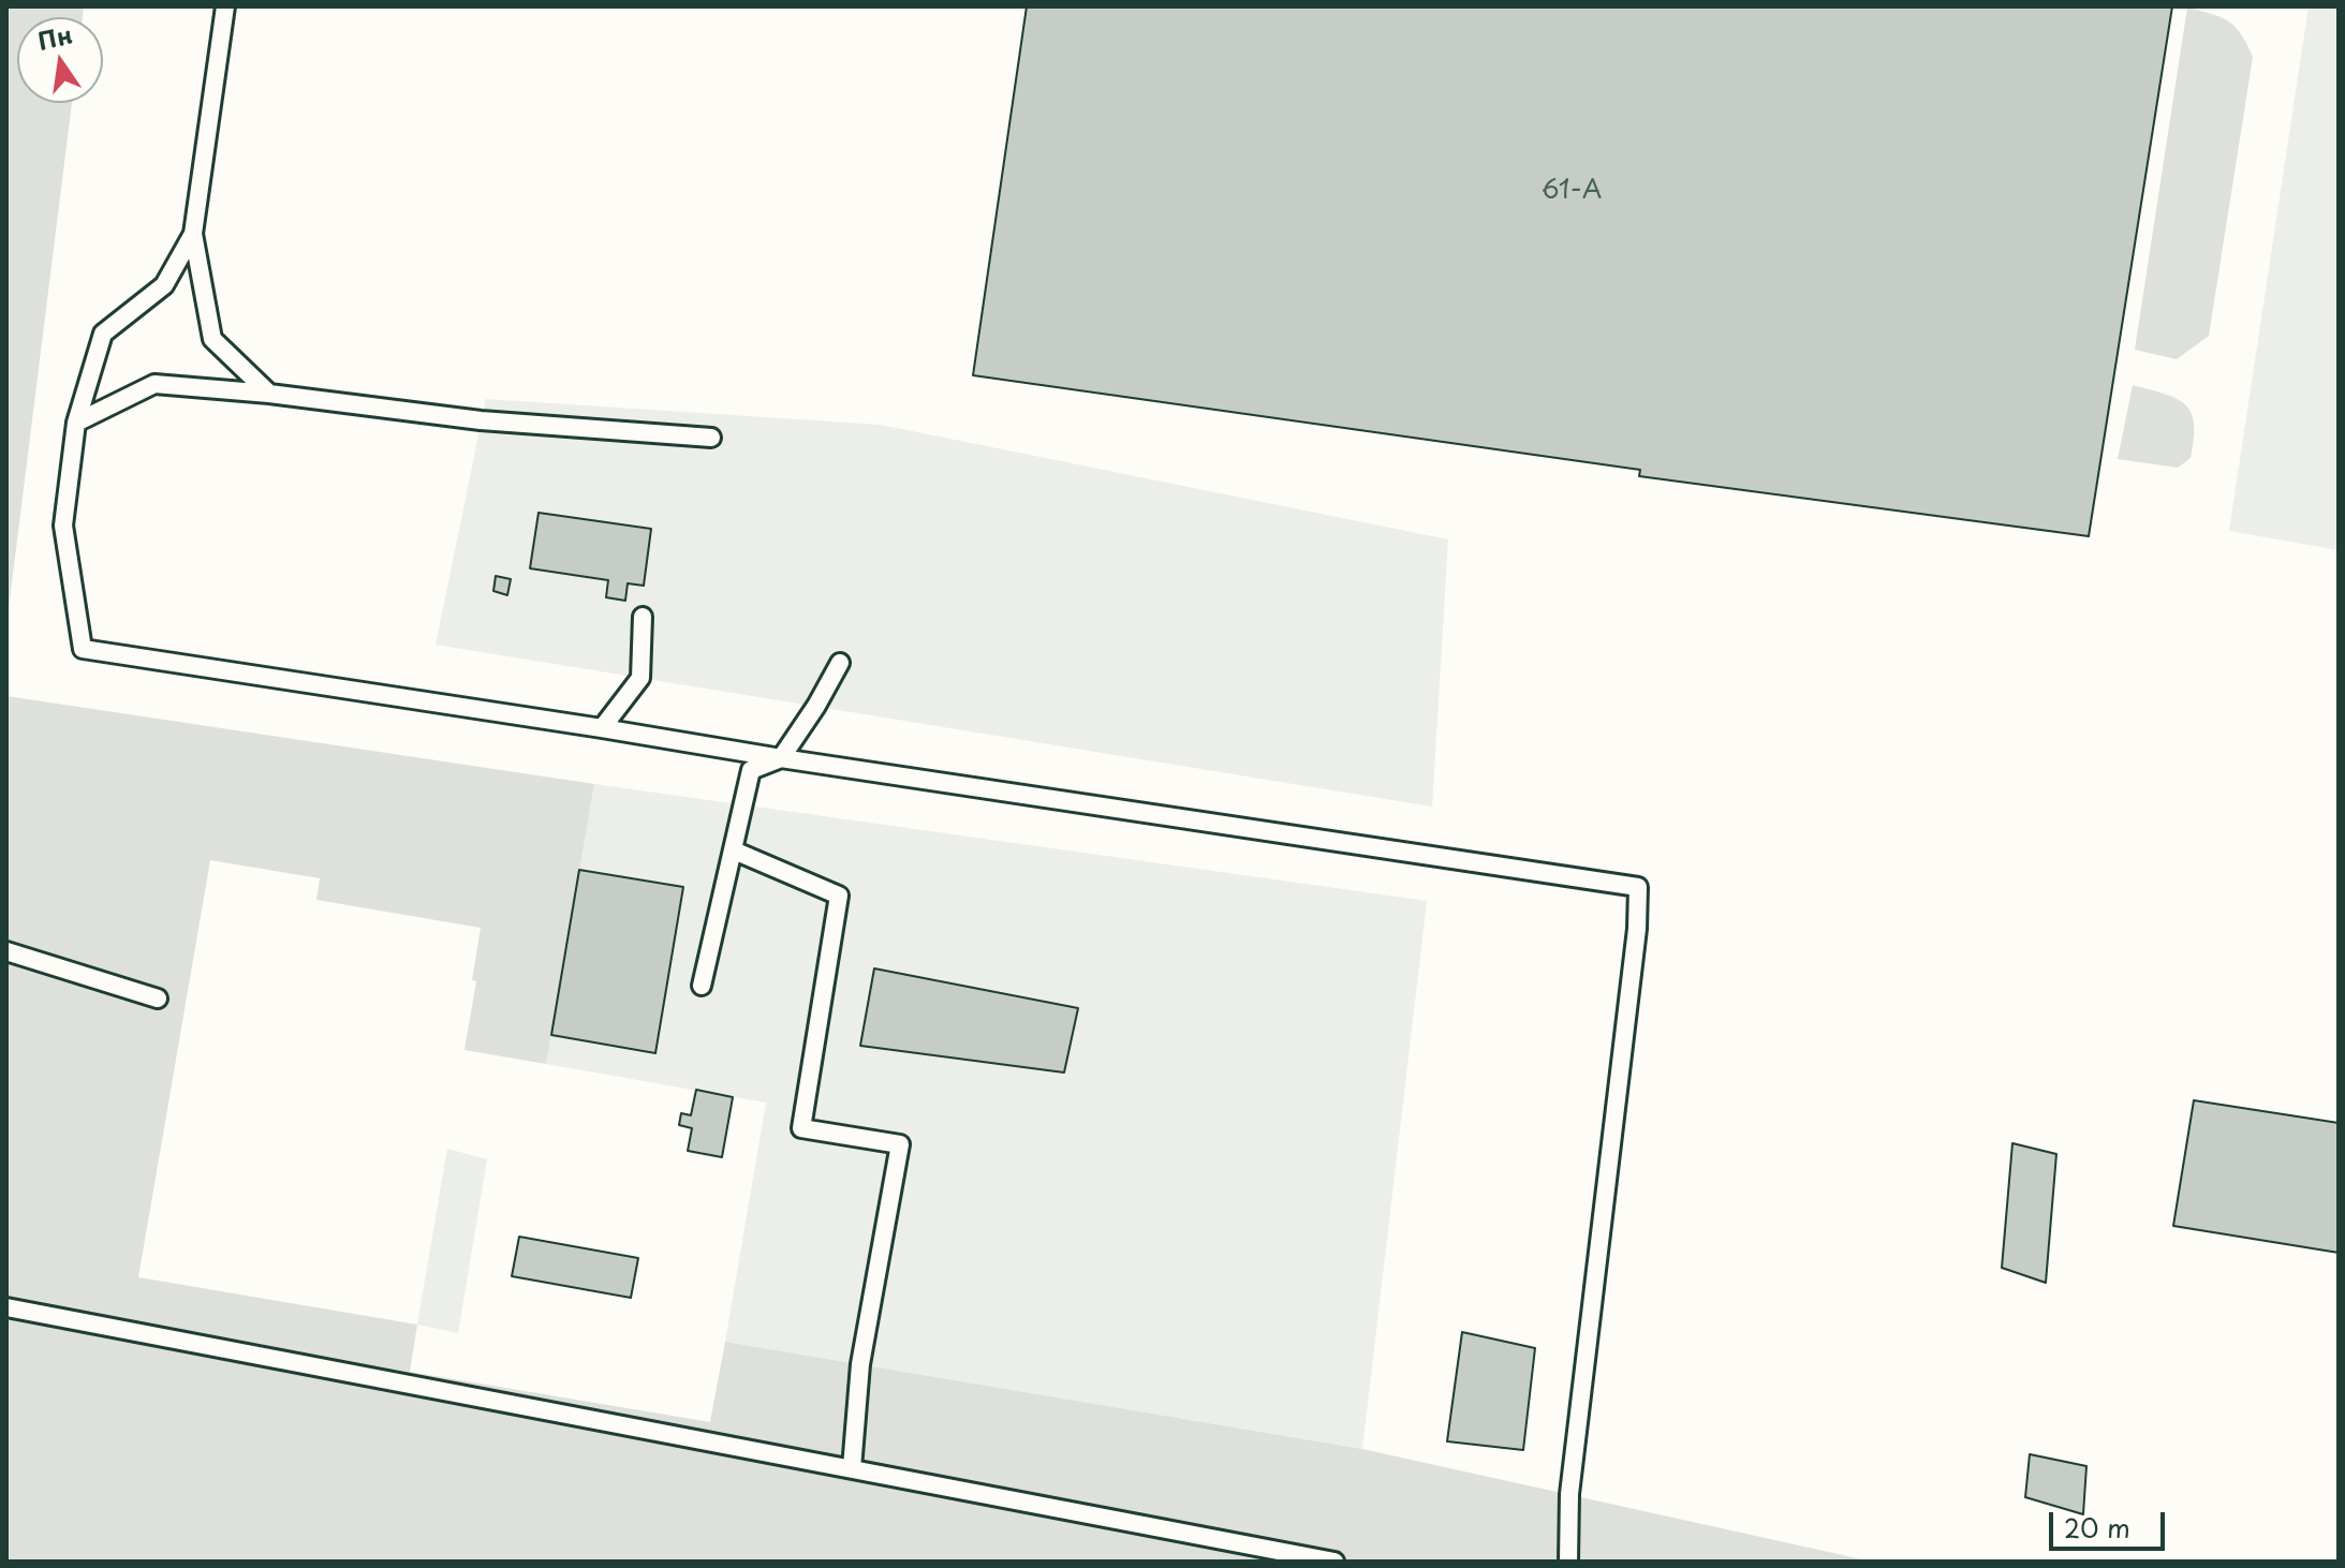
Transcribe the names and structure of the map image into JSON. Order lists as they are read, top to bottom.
{
  "house_numbers": ["61-А"],
  "scale_bar": "20 m",
  "north": "top"
}
